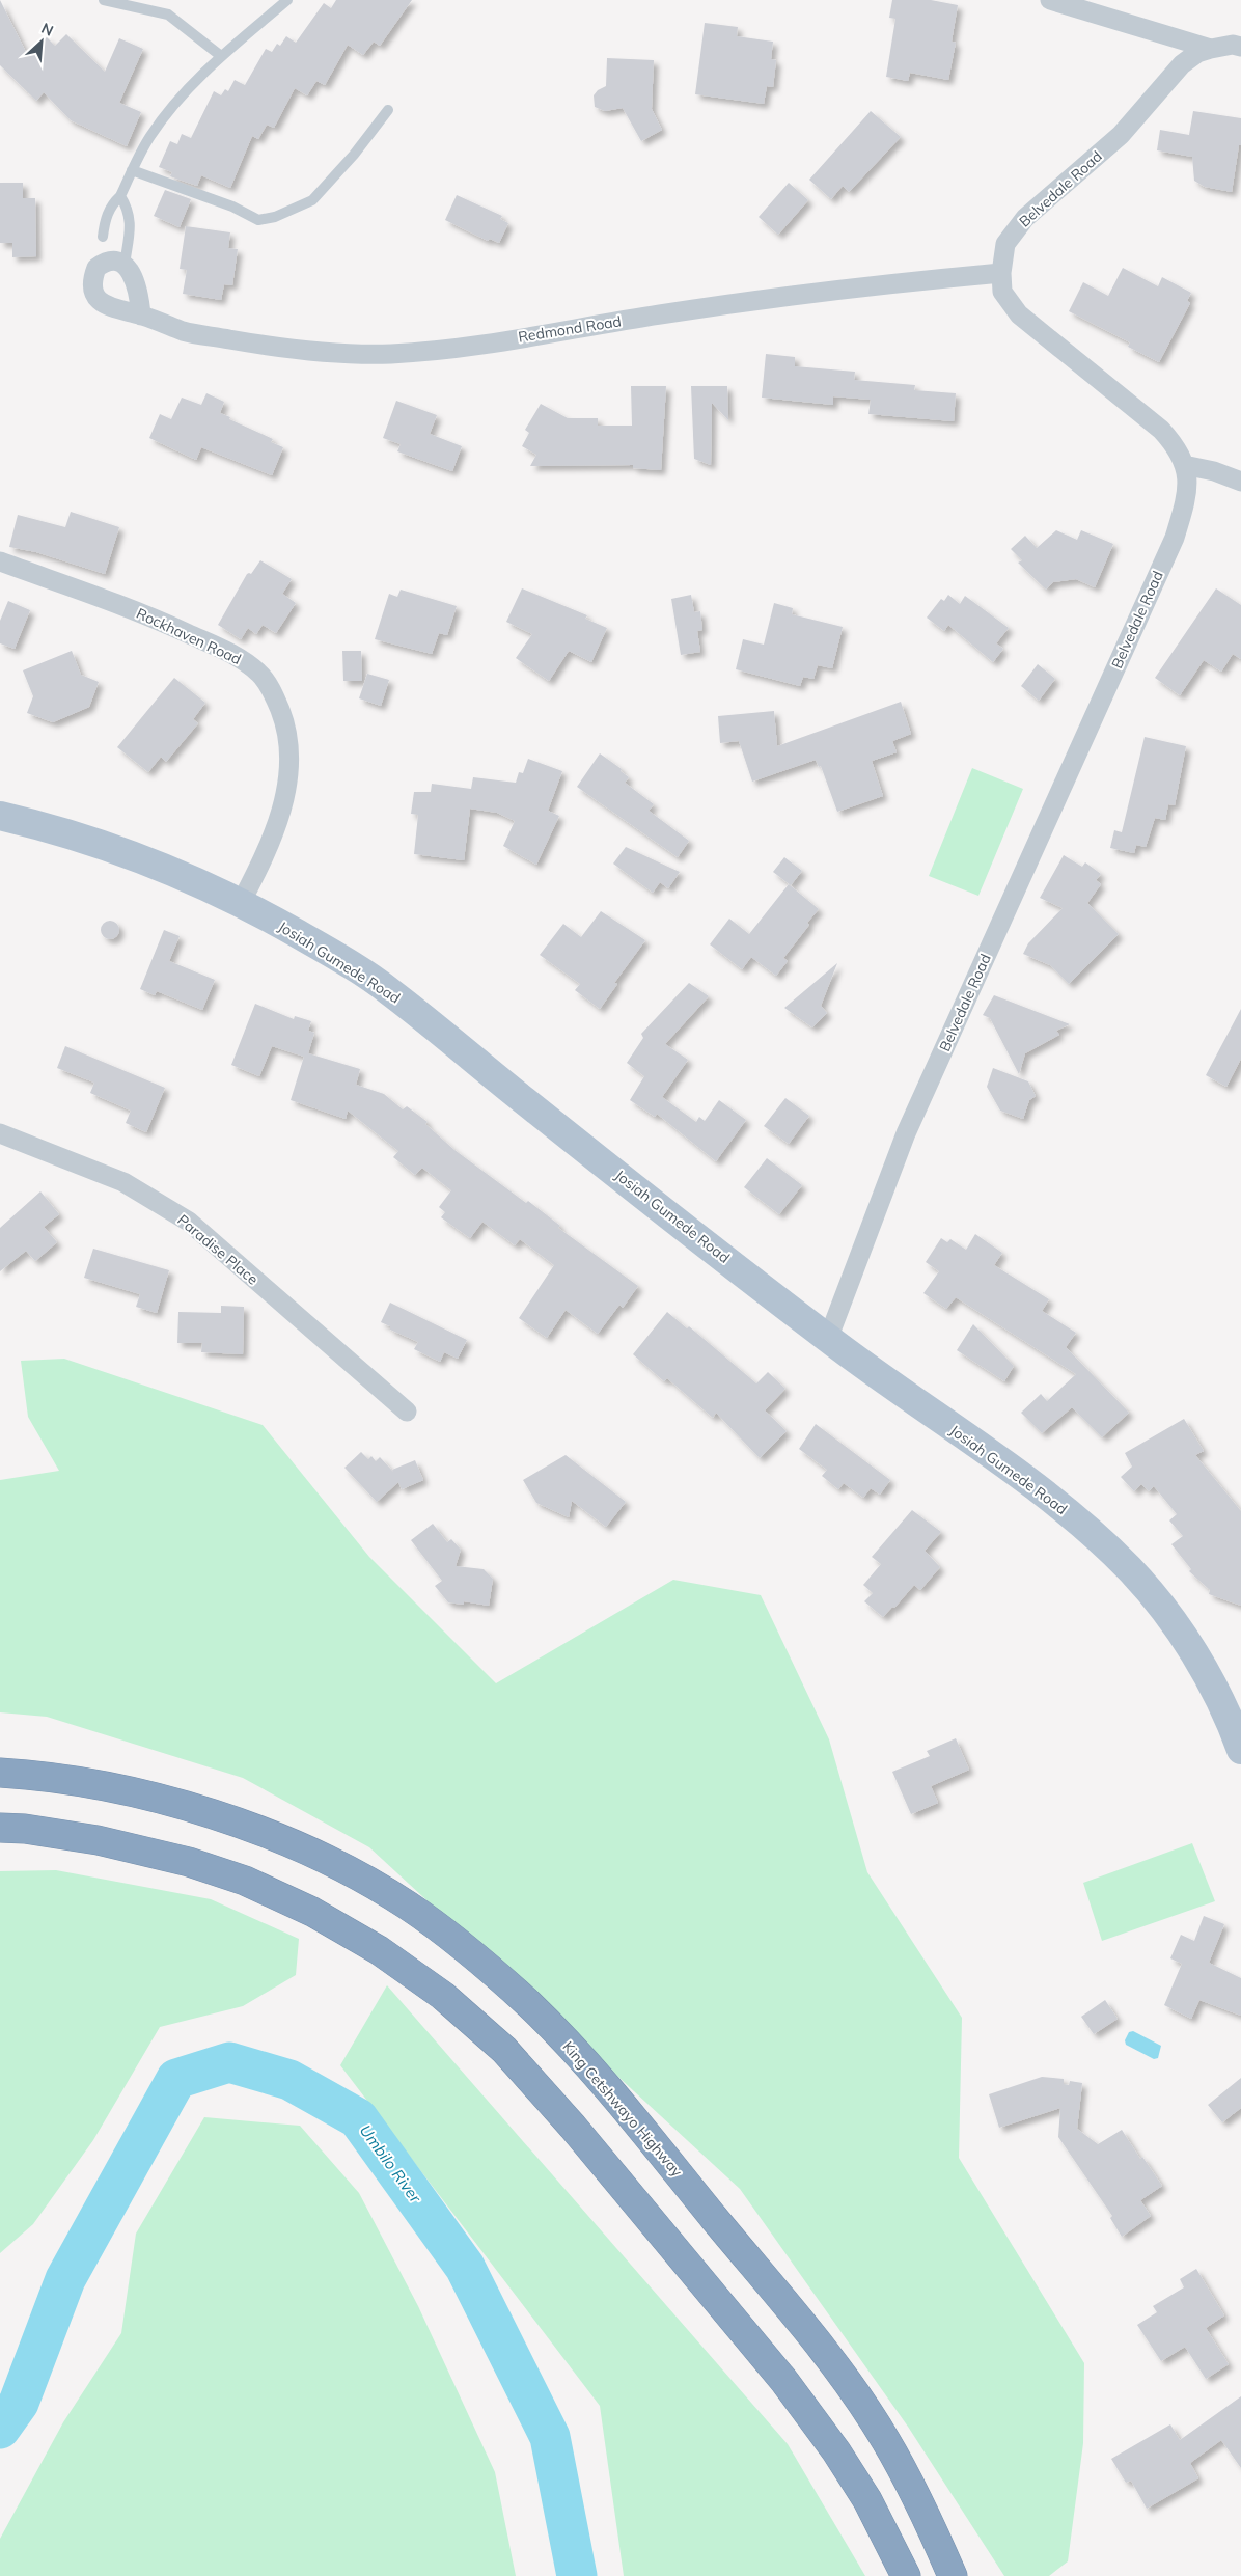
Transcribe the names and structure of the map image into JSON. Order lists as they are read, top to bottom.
{
  "streets": {
    "highway": ["King Cetshwayo Highway"],
    "main road": ["Josiah Gumede Road"],
    "street": [
      "Belvedale Road",
      "Redmond Road",
      "Rockhaven Road",
      "Paradise Place"
    ]
  },
  "crossings": [
    ["Belvedale Road", "Redmond Road"],
    ["Belvedale Road", "Josiah Gumede Road"],
    ["Rockhaven Road", "Josiah Gumede Road"]
  ],
  "water": ["Umbilo River"],
  "north": "top right"
}
